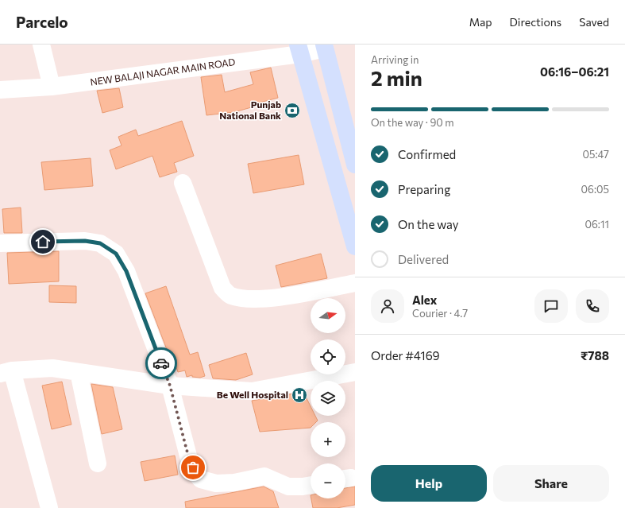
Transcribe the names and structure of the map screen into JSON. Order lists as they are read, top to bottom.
{
  "streets": {
    "street": ["NEW BALAJI NAGAR MAIN ROAD"]
  },
  "places": {
    "bank": ["Punjab National Bank"],
    "hospital": ["Be Well Hospital"]
  },
  "north": "right",
  "page": {
    "header": "Parcelo",
    "nav": ["Map", "Directions", "Saved"],
    "heading": ["2 min", "Arriving in", "06:16–06:21"],
    "panel": [
      "Alex",
      "Courier · 4.7",
      "Order #4169",
      "₹788"
    ],
    "bar": "On the way · 90 m",
    "list": [
      ["Confirmed", "05:47"],
      ["Preparing", "06:05"],
      ["On the way", "06:11"],
      "Delivered"
    ],
    "map_buttons": ["+", "−"],
    "buttons": ["Help", "Share"]
  }
}
